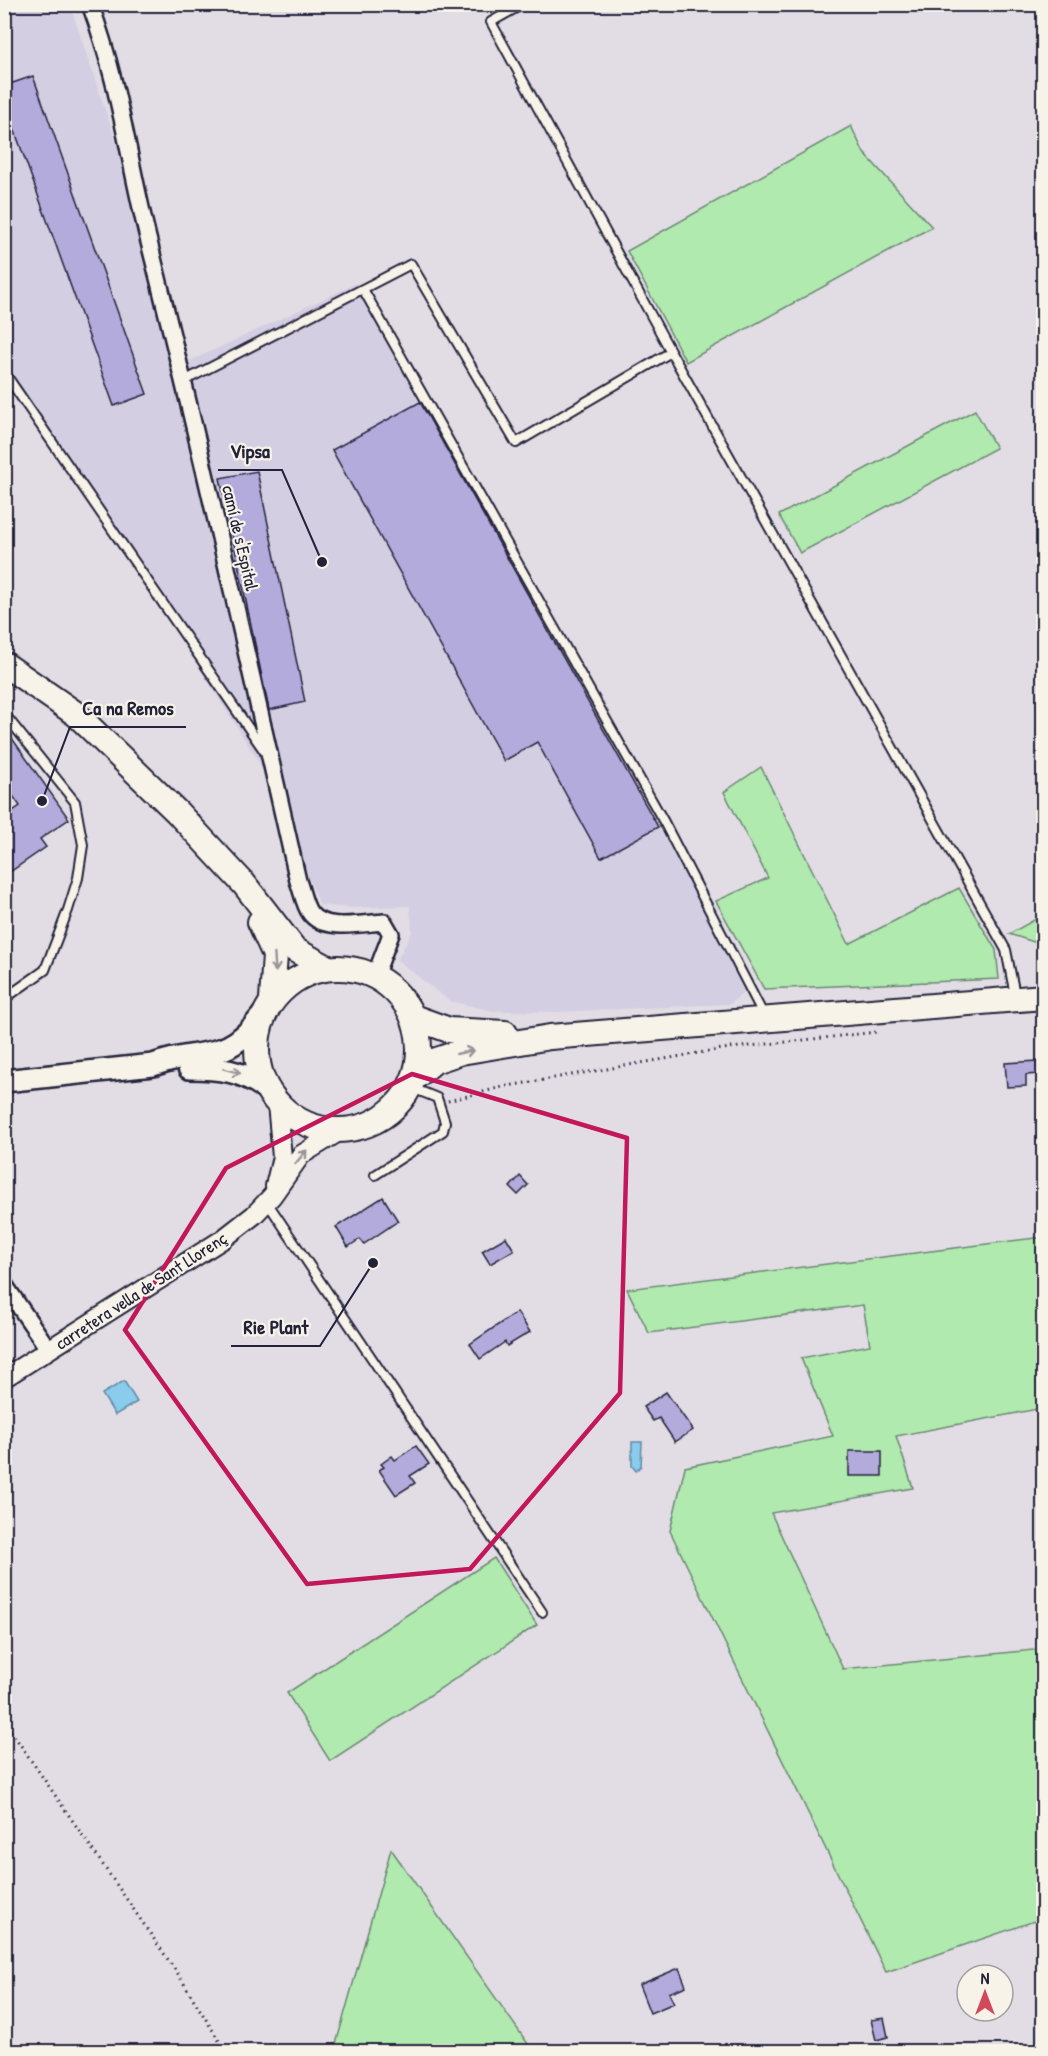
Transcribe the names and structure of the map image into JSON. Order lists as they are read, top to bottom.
{
  "streets": {
    "street": ["camí de s'Espital", "carretera vella de Sant Llorenç"]
  },
  "crossings": [
    ["camí de s'Espital", "carretera vella de Sant Llorenç"]
  ],
  "places": ["Vipsa", "Ca na Remos", "Rie Plant"],
  "north": "top"
}
